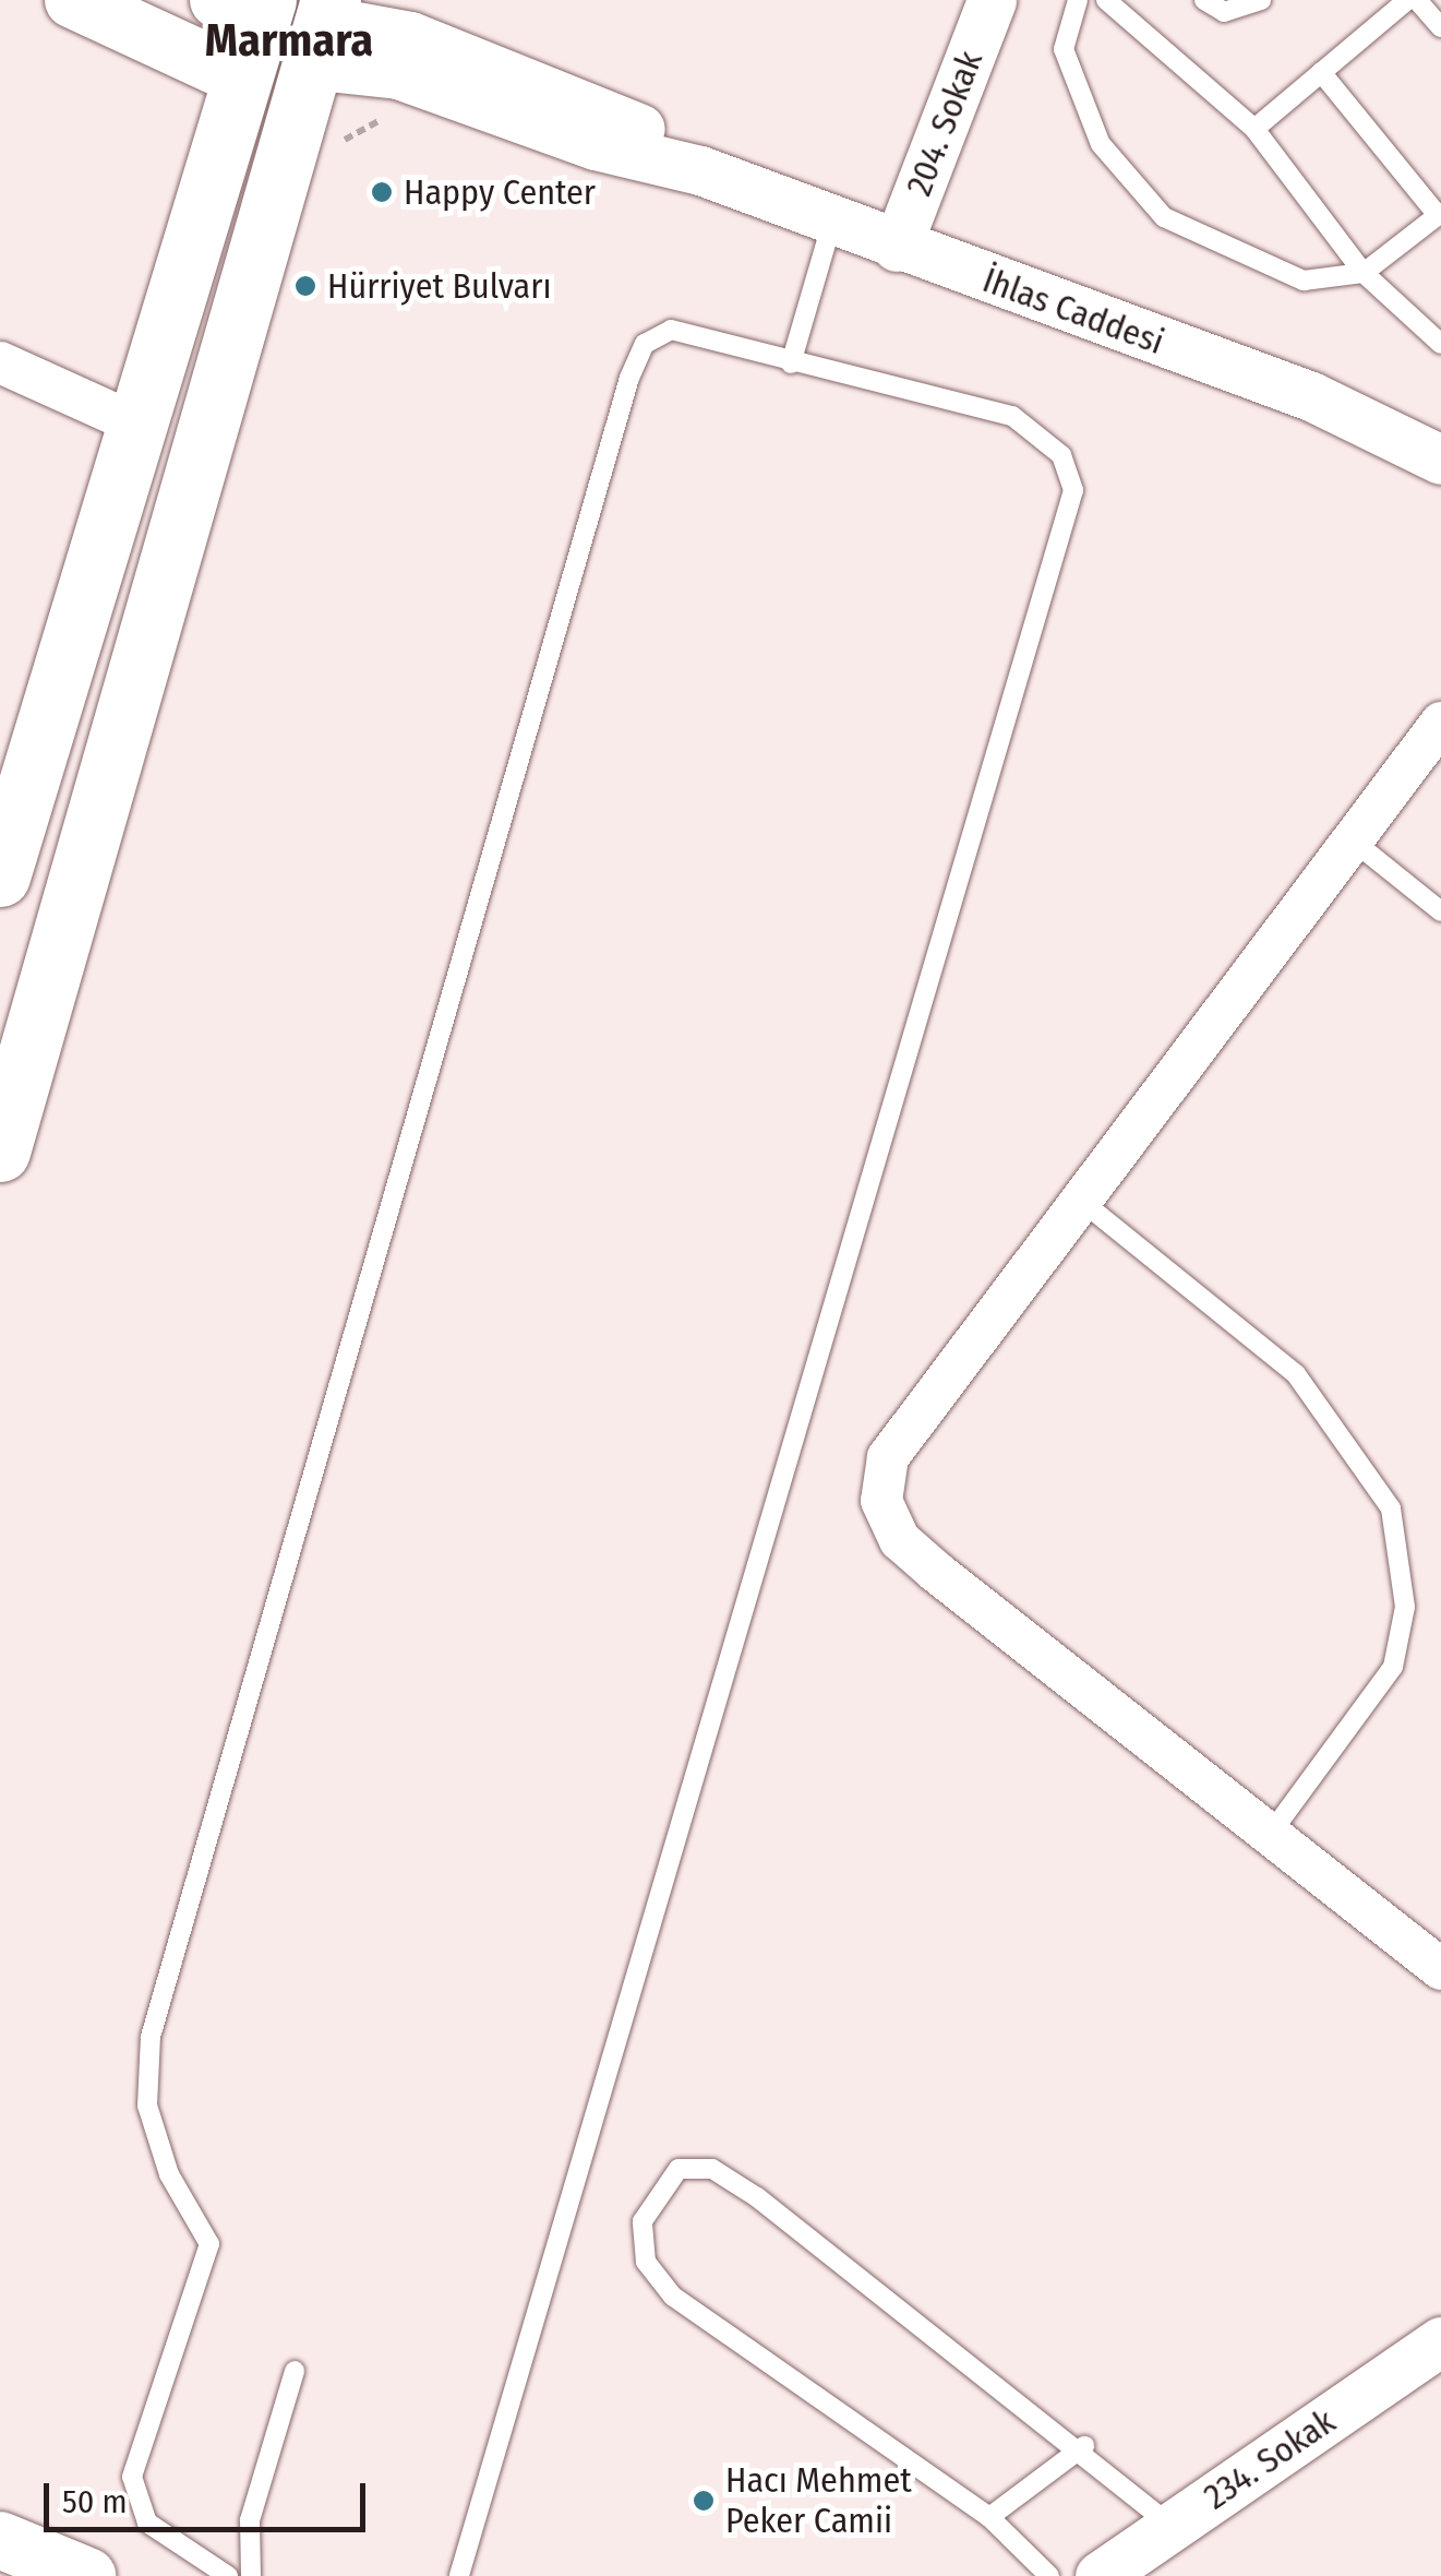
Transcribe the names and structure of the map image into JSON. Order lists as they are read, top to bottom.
{
  "streets": {
    "street": ["204. Sokak", "İhlas Caddesi", "234. Sokak"]
  },
  "crossings": [
    ["204. Sokak", "İhlas Caddesi"]
  ],
  "districts": ["Marmara"],
  "places": ["Happy Center", "Hürriyet Bulvarı", "Hacı Mehmet Peker Camii"],
  "scale_bar": "50 m"
}
